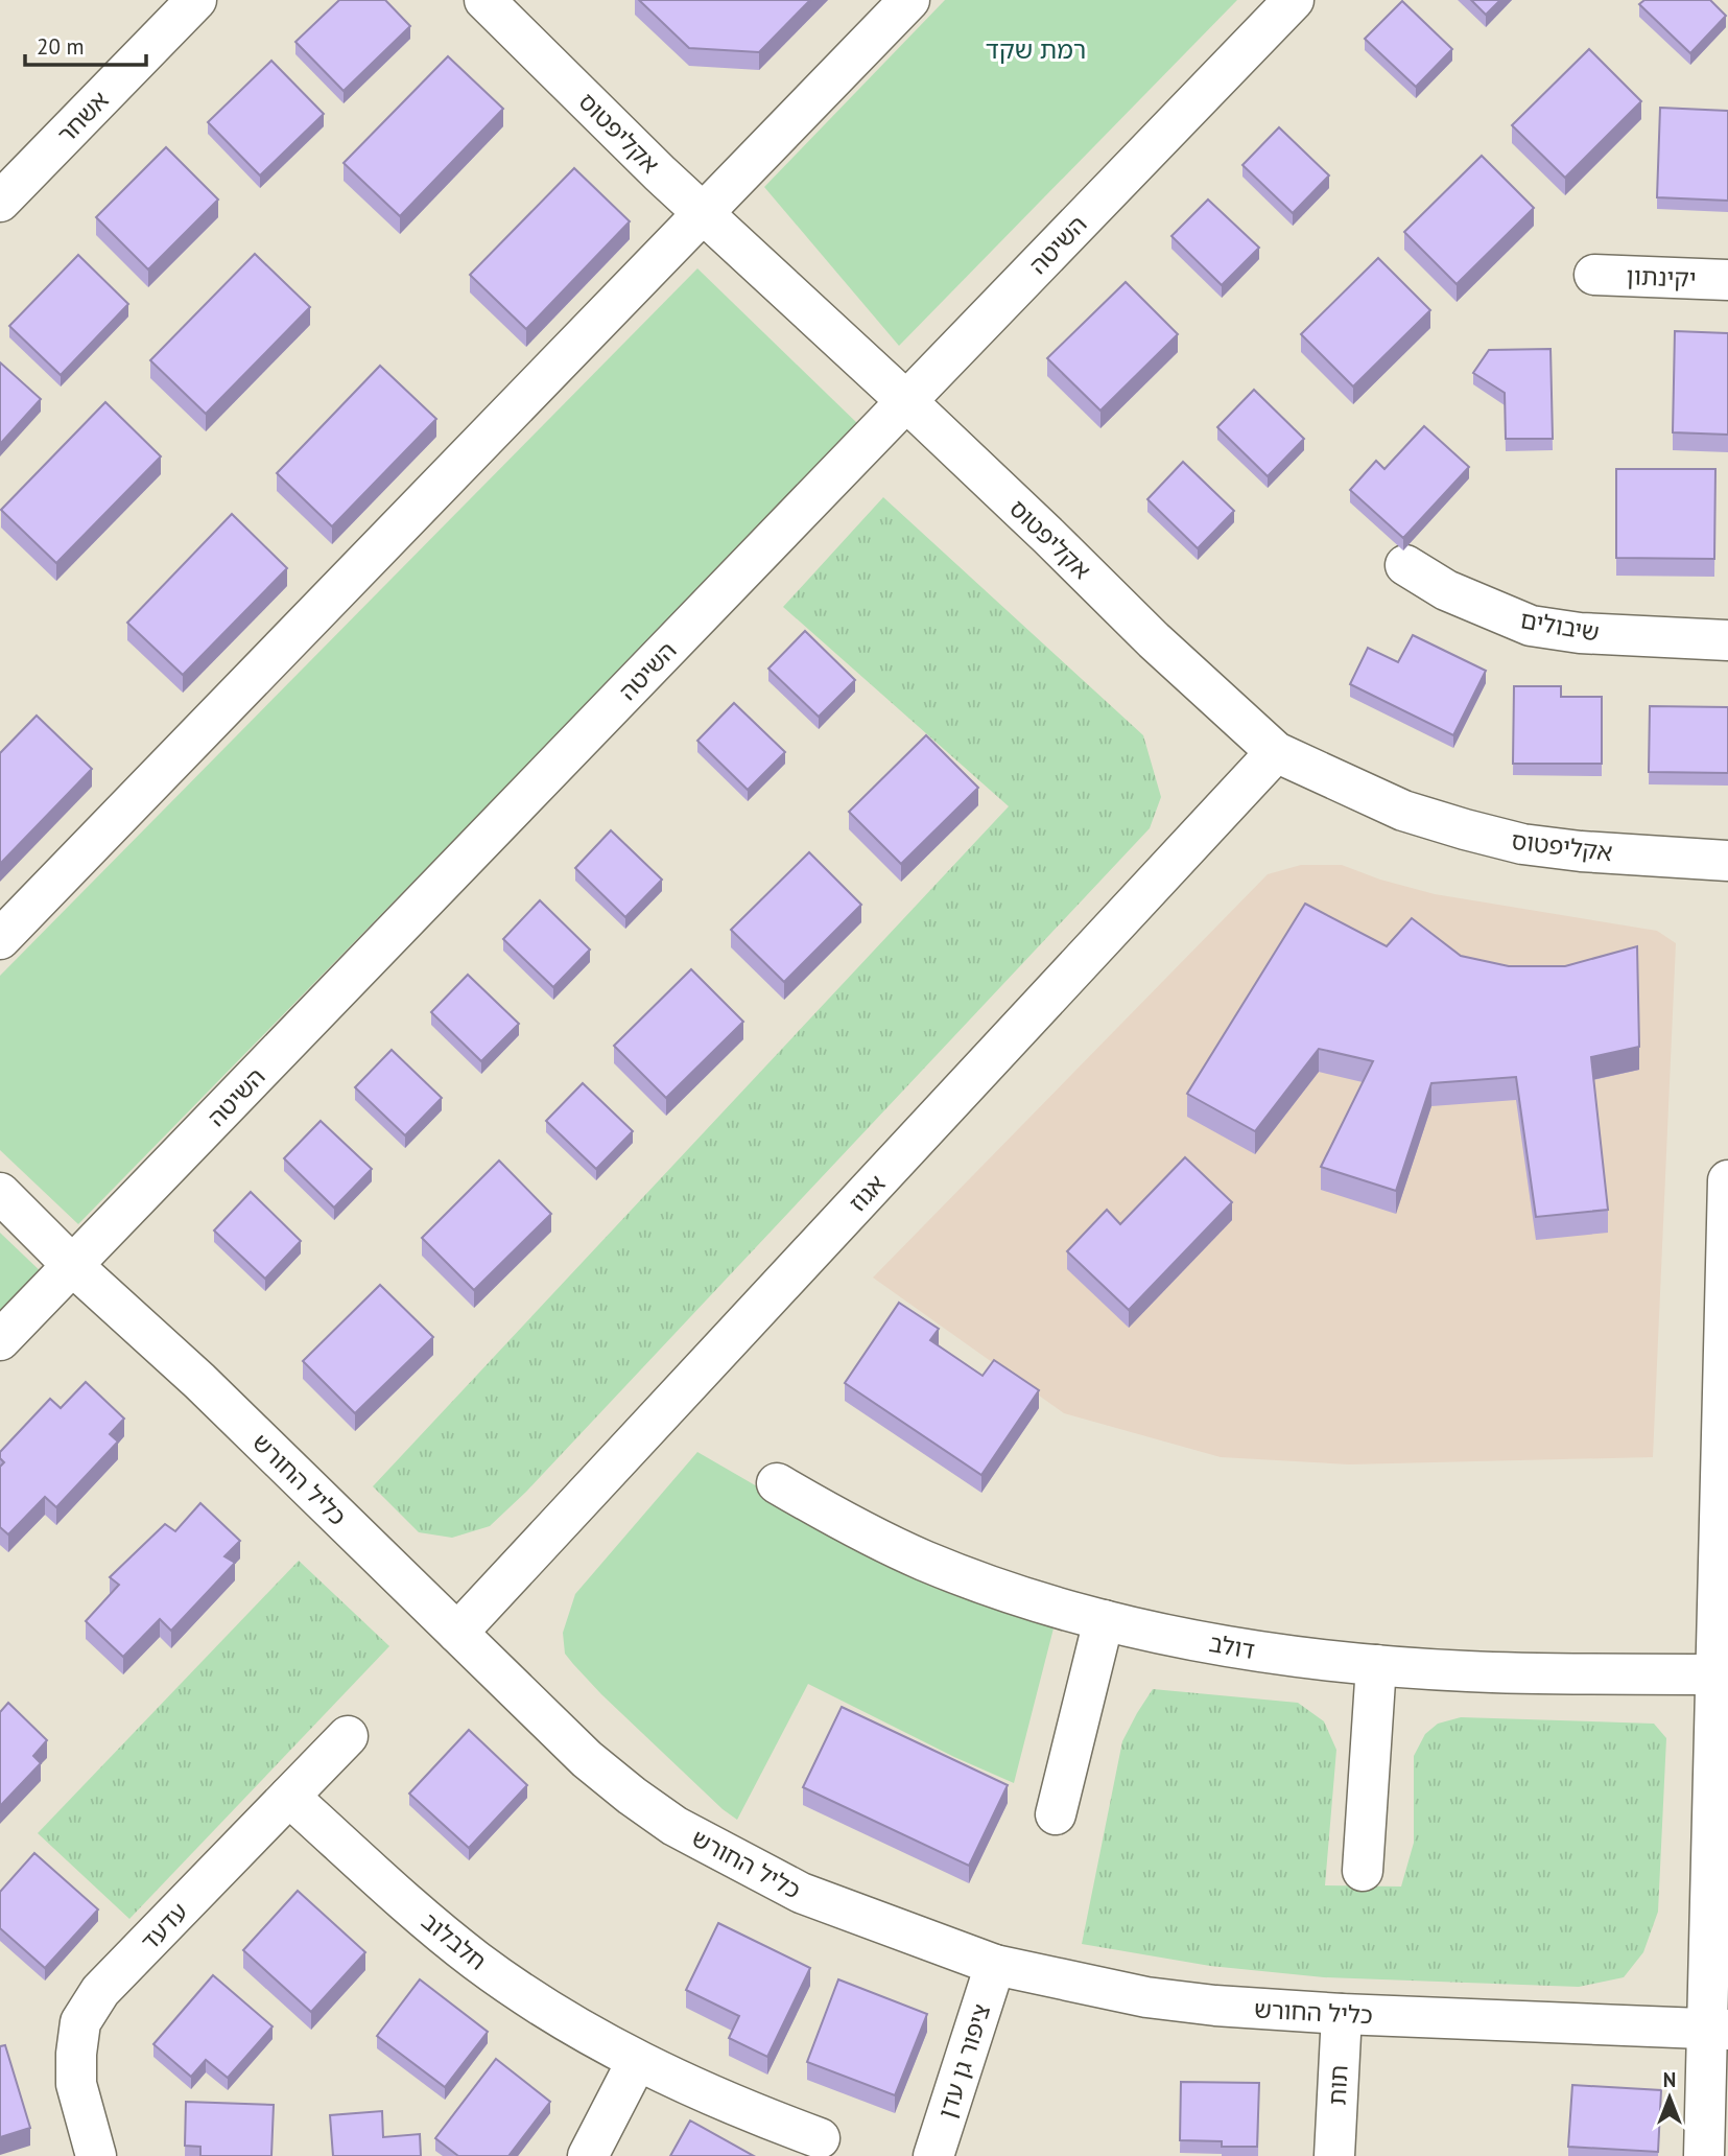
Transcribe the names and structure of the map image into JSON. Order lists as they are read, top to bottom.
{
  "streets": {
    "street": [
      "אשחר",
      "אקליפטוס",
      "השיטה",
      "יקינתון",
      "שיבולים",
      "אגוז",
      "כליל החורש",
      "דולב",
      "עדעד",
      "חלבלוב",
      "ציפור גן עדן",
      "תות"
    ]
  },
  "crossings": [
    ["אקליפטוס", "השיטה"],
    ["אקליפטוס", "אגוז"],
    ["השיטה", "כליל החורש"],
    ["אגוז", "כליל החורש"],
    ["כליל החורש", "ציפור גן עדן"],
    ["כליל החורש", "תות"],
    ["עדעד", "חלבלוב"]
  ],
  "districts": ["רמת שקד"],
  "scale_bar": "20 m",
  "north": "top"
}
